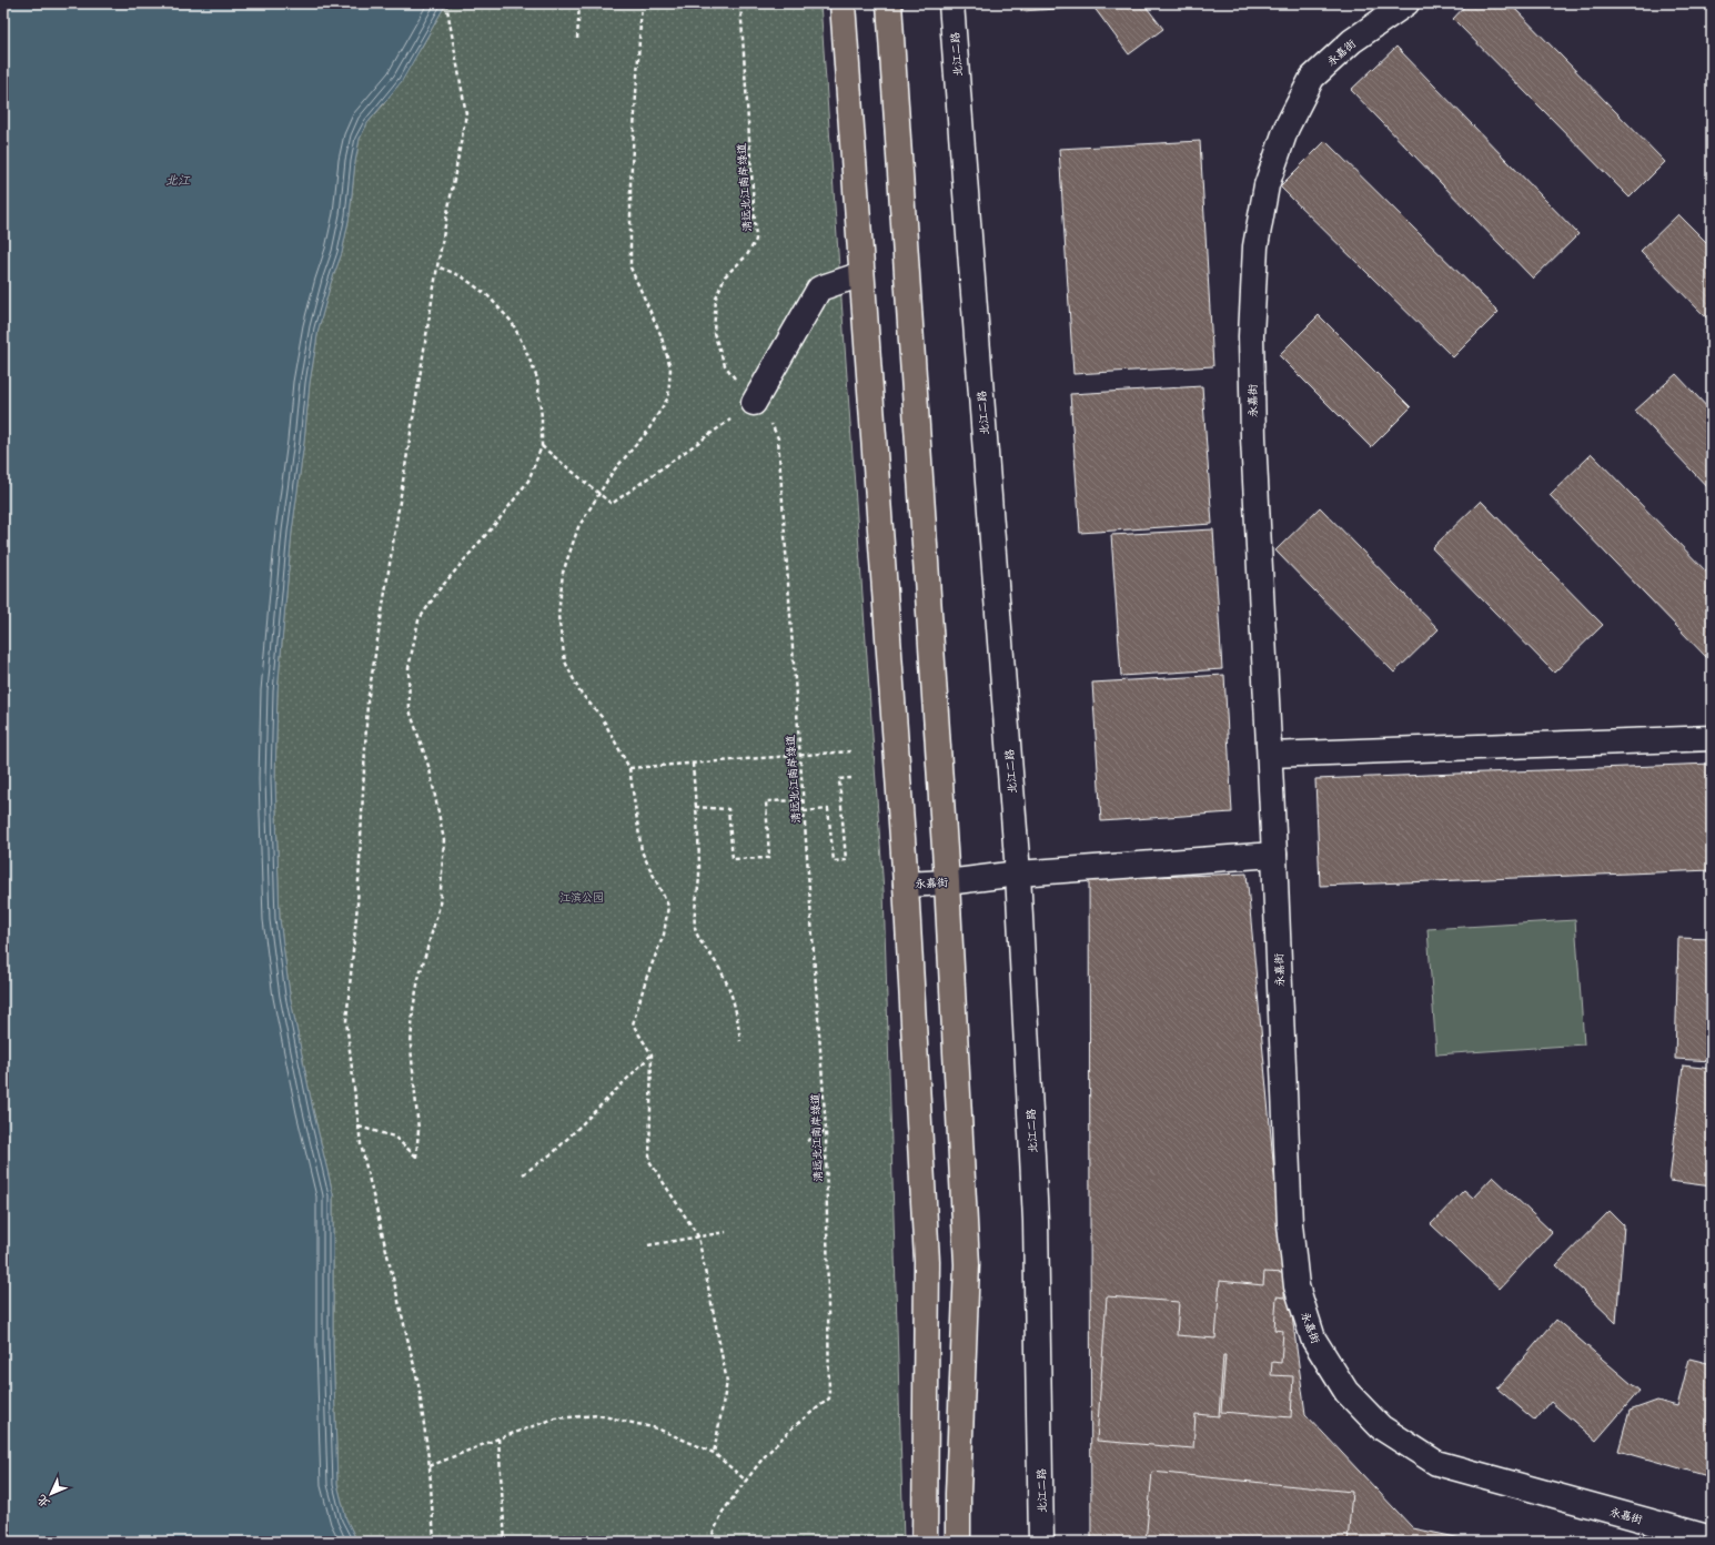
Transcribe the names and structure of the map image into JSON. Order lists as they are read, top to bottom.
{
  "streets": {
    "street": ["永嘉街", "北江二路"],
    "path": ["清远北江南岸绿道"]
  },
  "crossings": [
    ["永嘉街", "北江二路"]
  ],
  "water": ["北江"],
  "parks": ["江滨公园"],
  "north": "bottom left"
}
